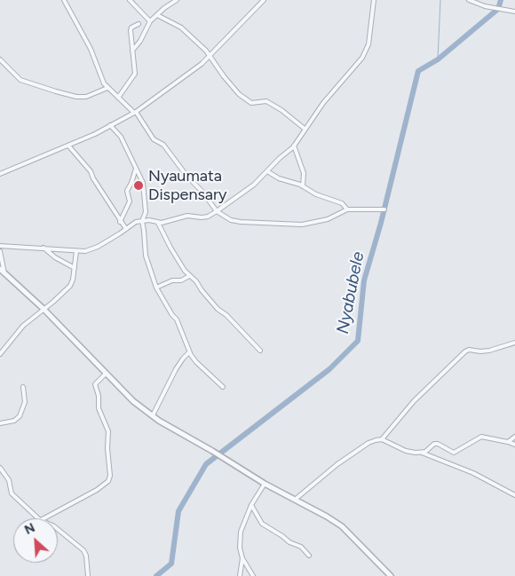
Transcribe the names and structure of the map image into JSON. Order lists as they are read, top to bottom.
{
  "water": ["Nyabubele"],
  "places": ["Nyaumata Dispensary"],
  "north": "top left"
}
